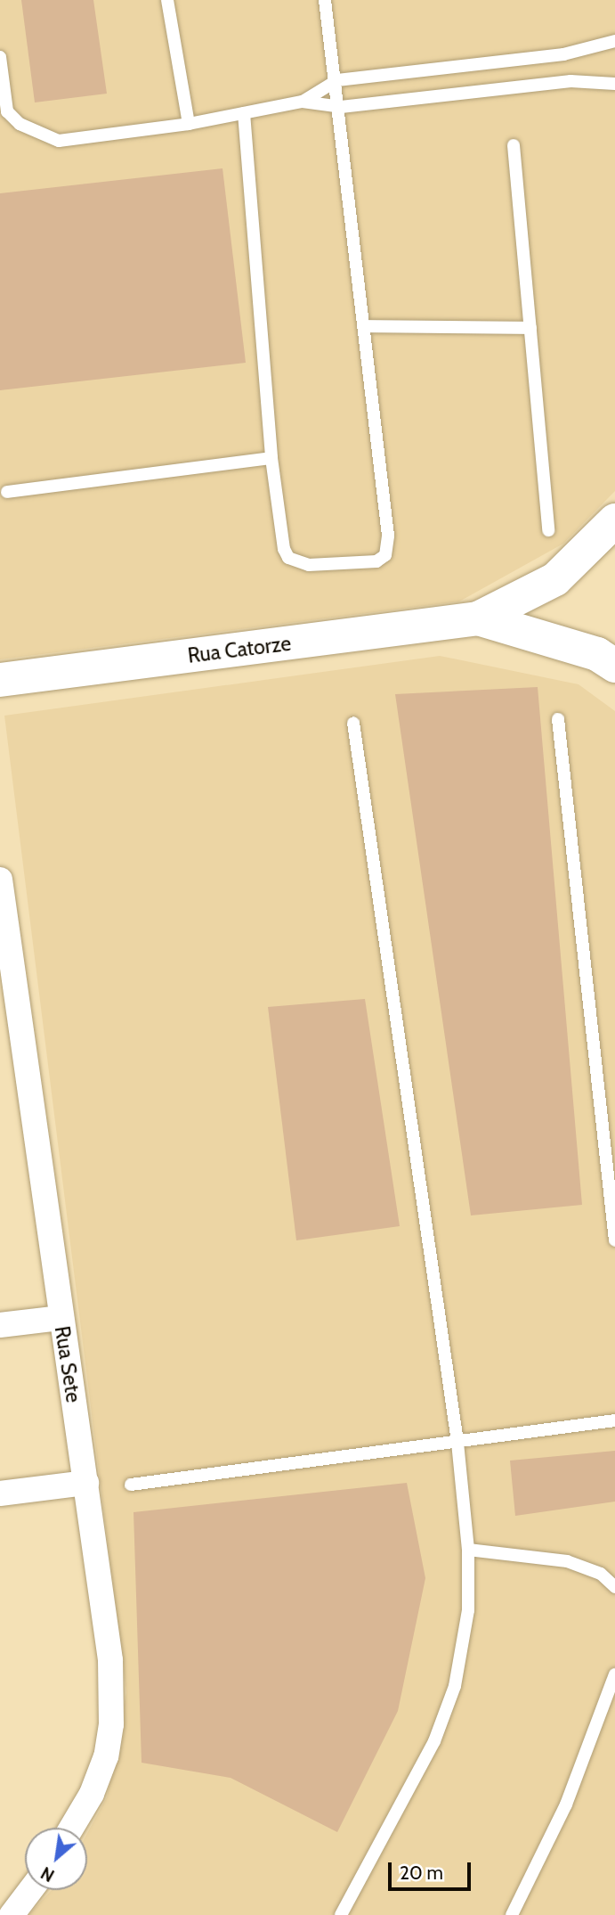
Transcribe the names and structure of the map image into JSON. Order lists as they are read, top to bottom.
{
  "streets": {
    "street": ["Rua Catorze", "Rua Sete"]
  },
  "scale_bar": "20 m",
  "north": "bottom left"
}
